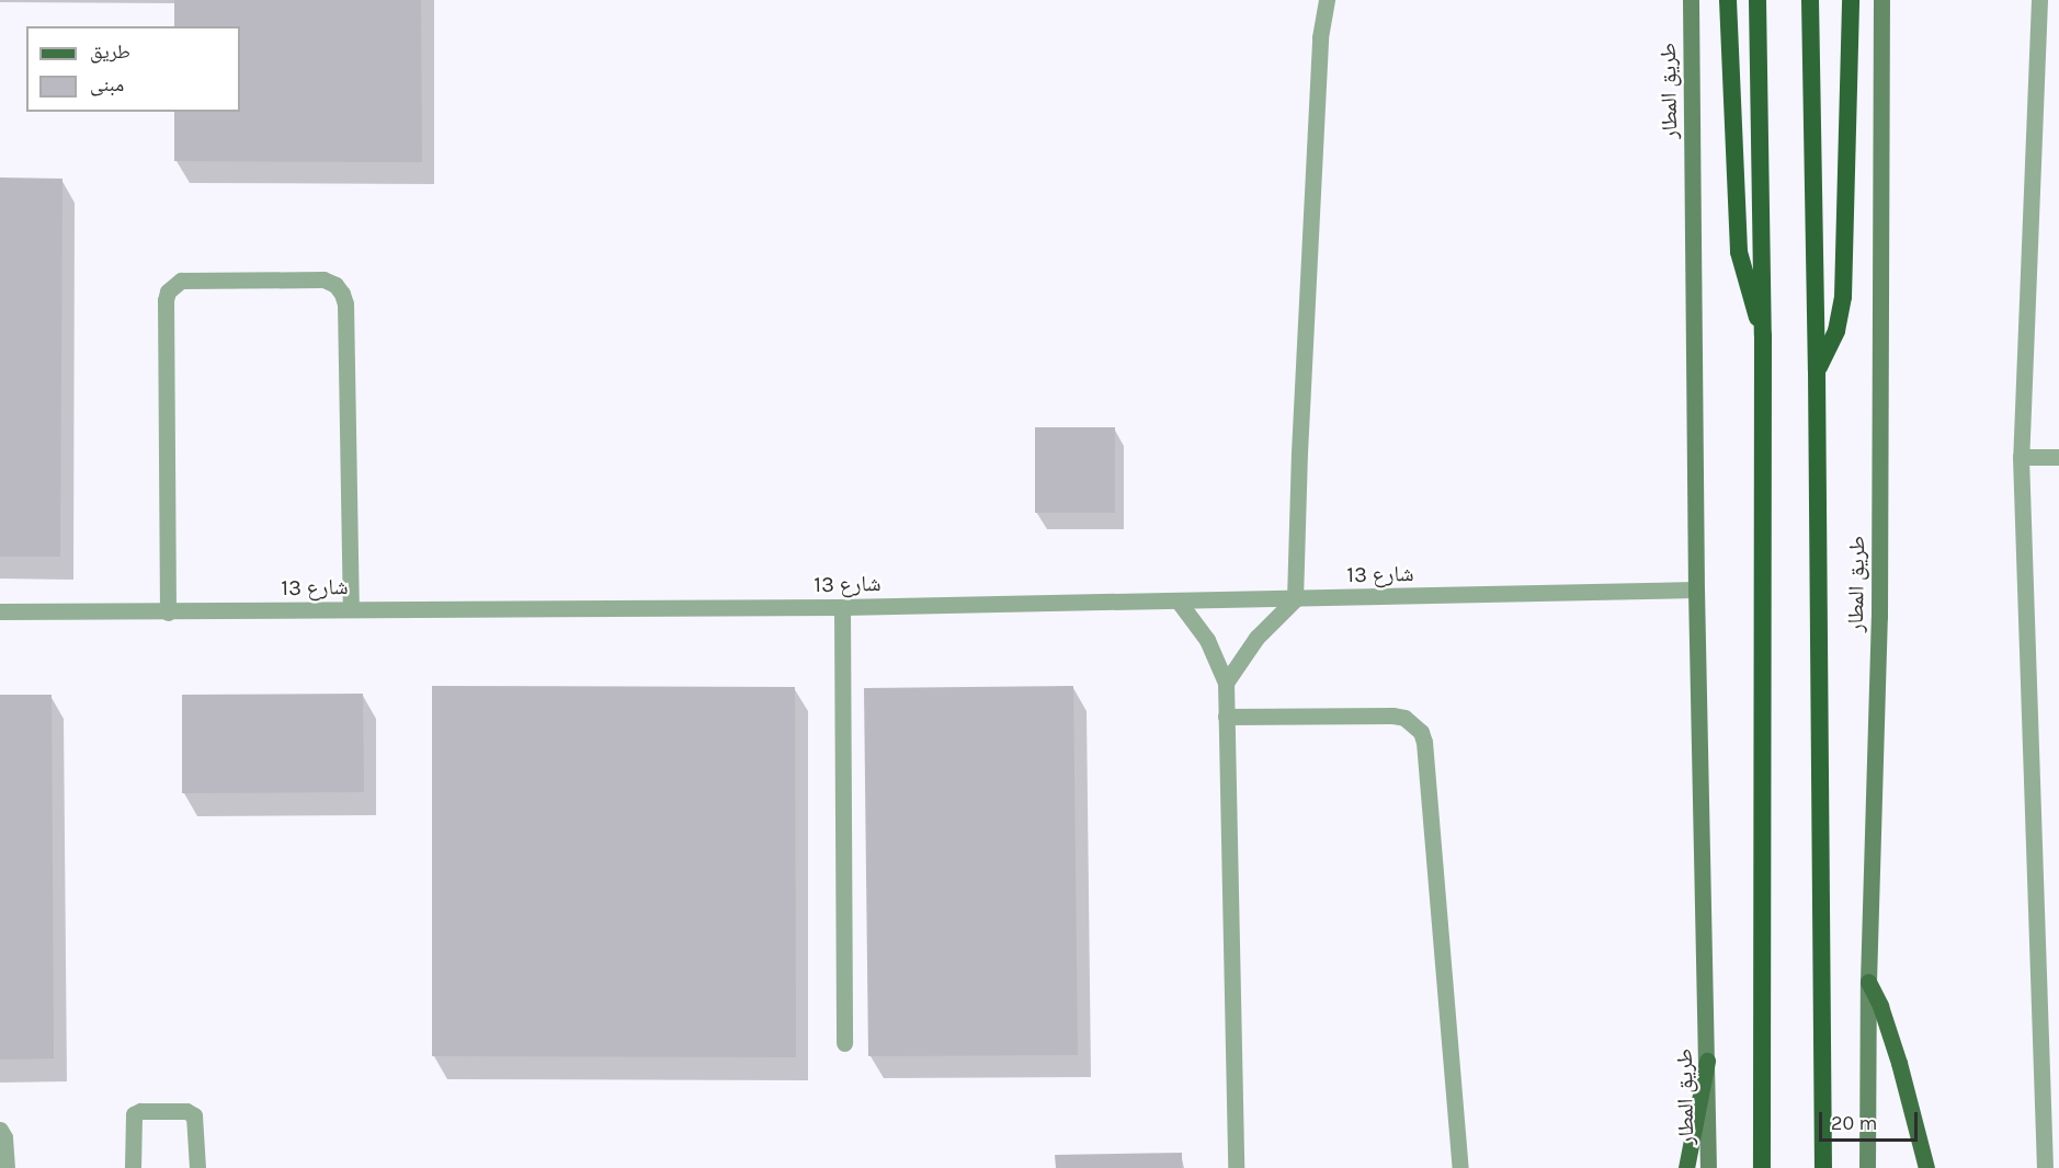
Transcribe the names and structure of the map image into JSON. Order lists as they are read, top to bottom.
{
  "streets": {
    "highway": ["طريق المطار"],
    "street": ["شارع 13"]
  },
  "crossings": [
    ["طريق المطار", "شارع 13"]
  ],
  "legend": ["طريق", "مبنى"],
  "scale_bar": "20 m"
}
